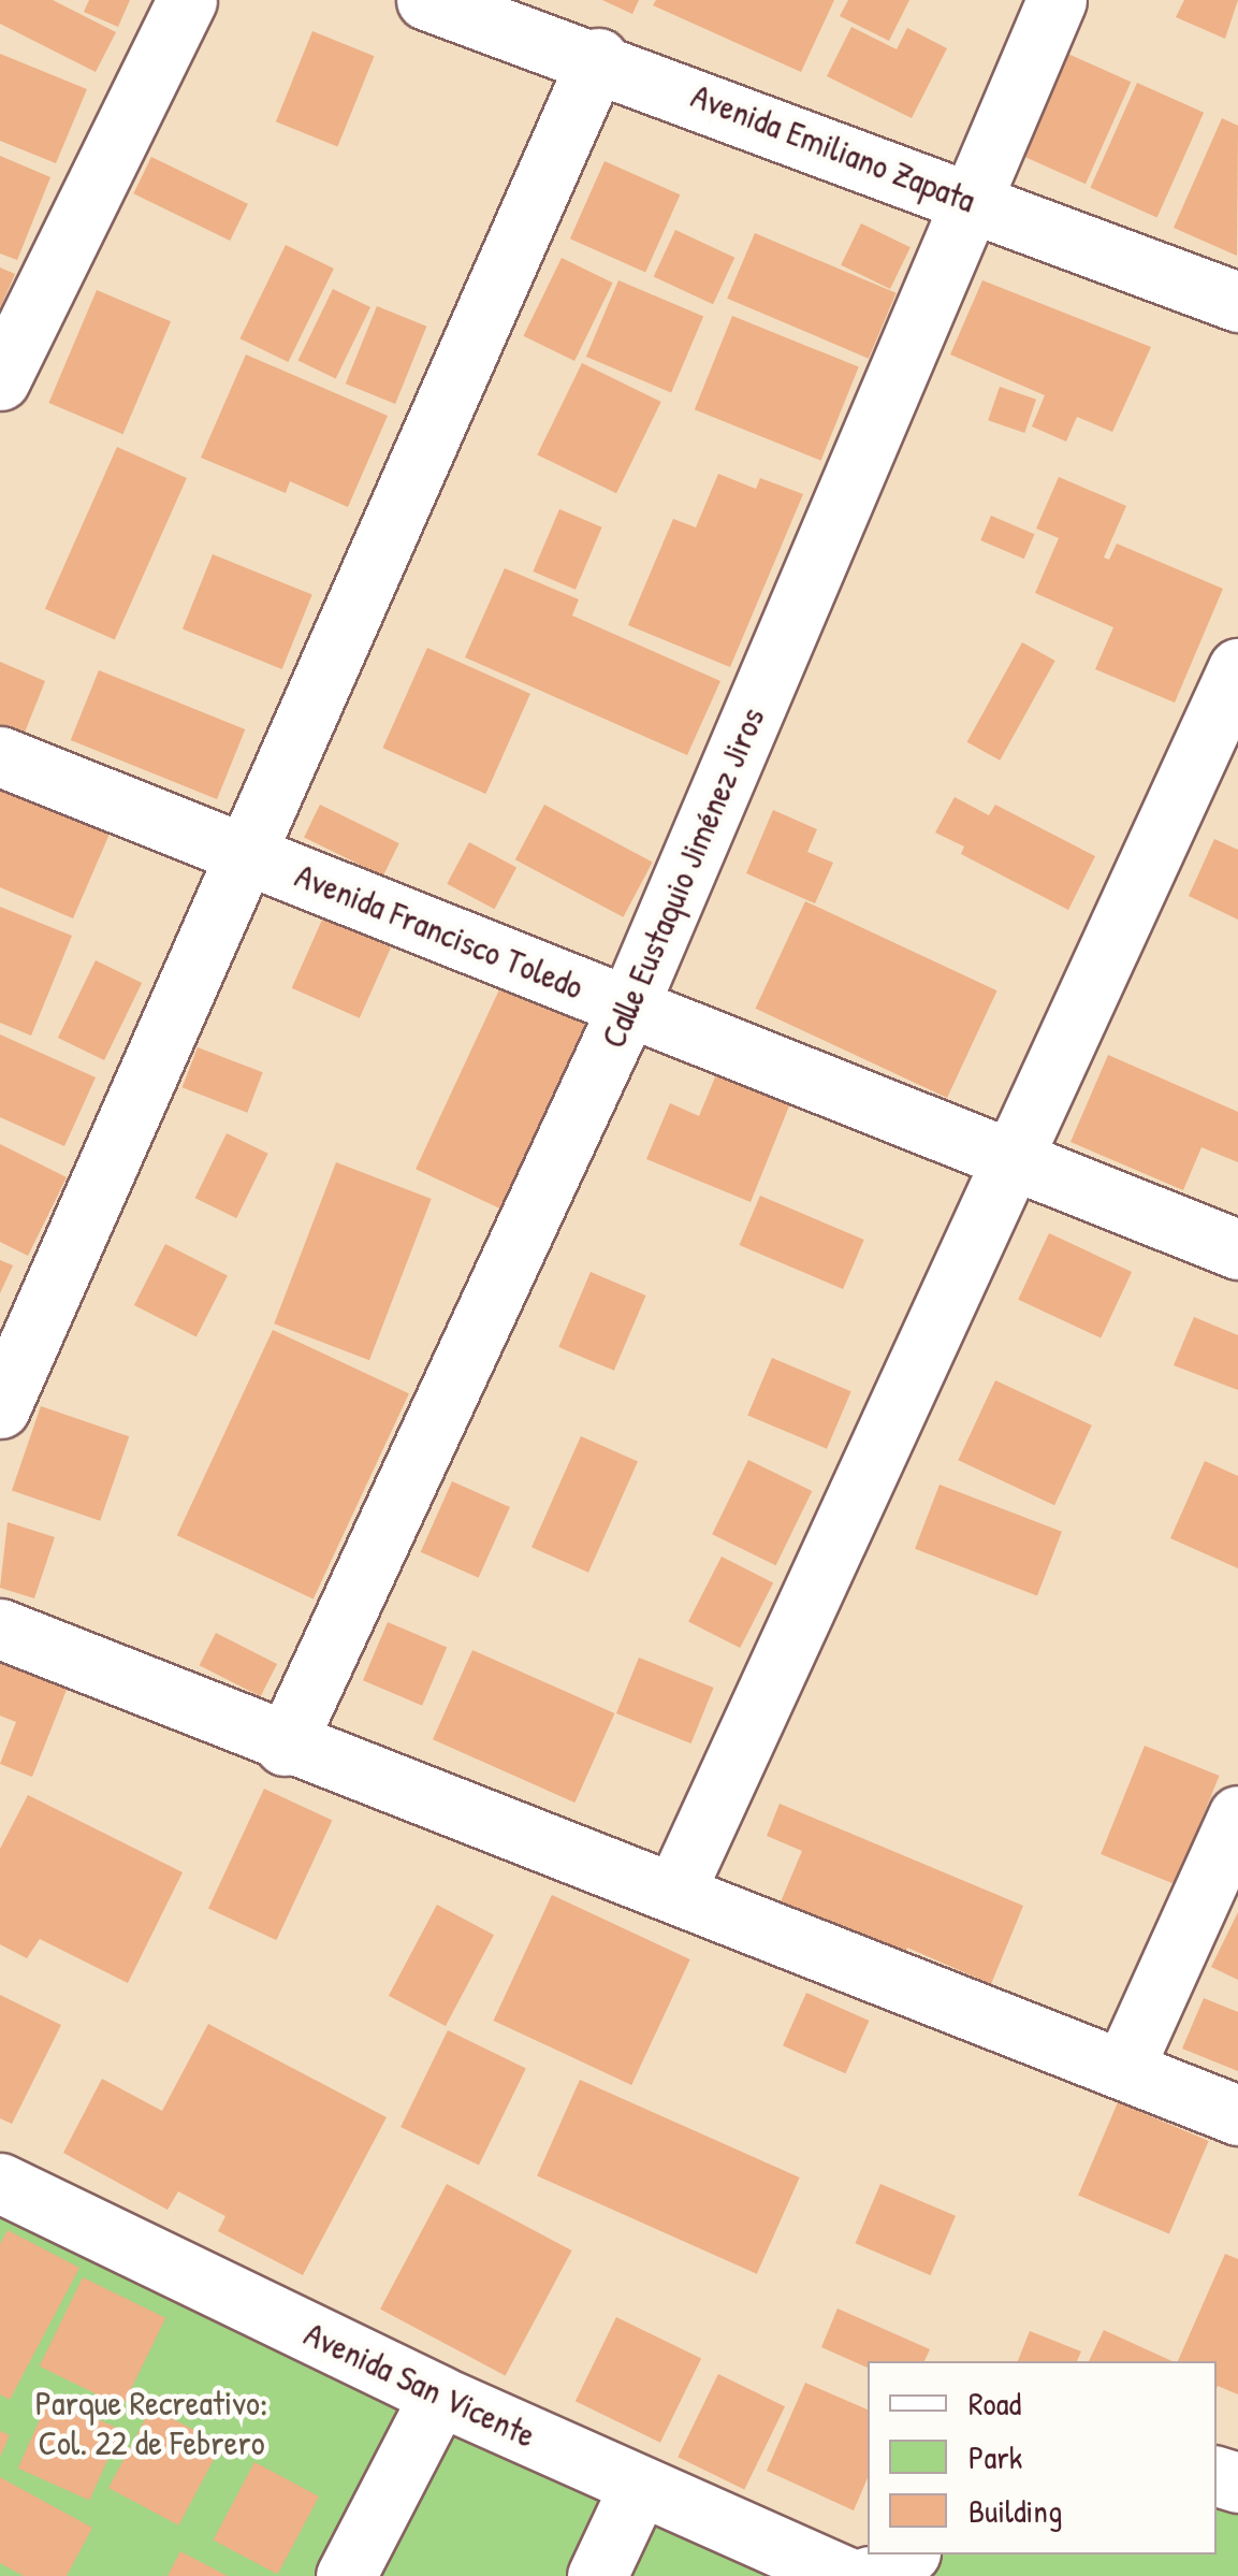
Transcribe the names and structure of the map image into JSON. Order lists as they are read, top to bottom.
{
  "streets": {
    "street": [
      "Avenida Emiliano Zapata",
      "Calle Eustaquio Jiménez Jiros",
      "Avenida Francisco Toledo",
      "Avenida San Vicente"
    ]
  },
  "crossings": [
    ["Avenida Emiliano Zapata", "Calle Eustaquio Jiménez Jiros"],
    ["Calle Eustaquio Jiménez Jiros", "Avenida Francisco Toledo"]
  ],
  "parks": ["Parque Recreativo: Col. 22 de Febrero"],
  "legend": ["Road", "Park", "Building"]
}
